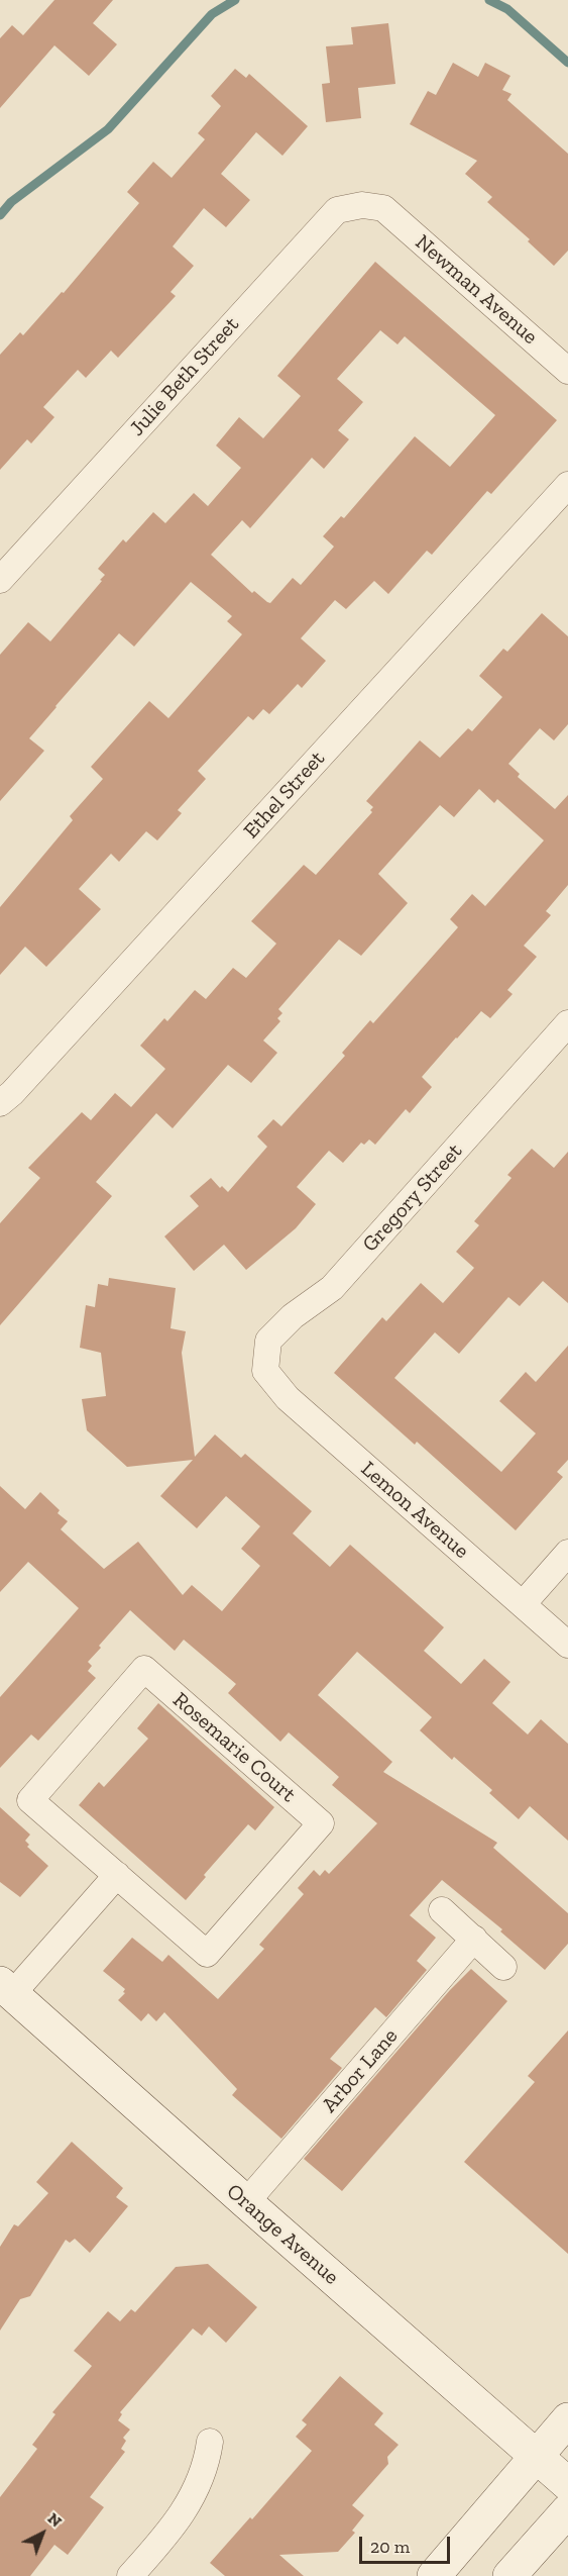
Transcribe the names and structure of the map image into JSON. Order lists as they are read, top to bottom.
{
  "streets": {
    "main road": ["Orange Avenue"],
    "street": [
      "Newman Avenue",
      "Julie Beth Street",
      "Ethel Street",
      "Gregory Street",
      "Lemon Avenue",
      "Rosemarie Court",
      "Arbor Lane"
    ]
  },
  "crossings": [
    ["Newman Avenue", "Julie Beth Street"],
    ["Gregory Street", "Lemon Avenue"],
    ["Arbor Lane", "Orange Avenue"]
  ],
  "scale_bar": "20 m",
  "north": "top right"
}
